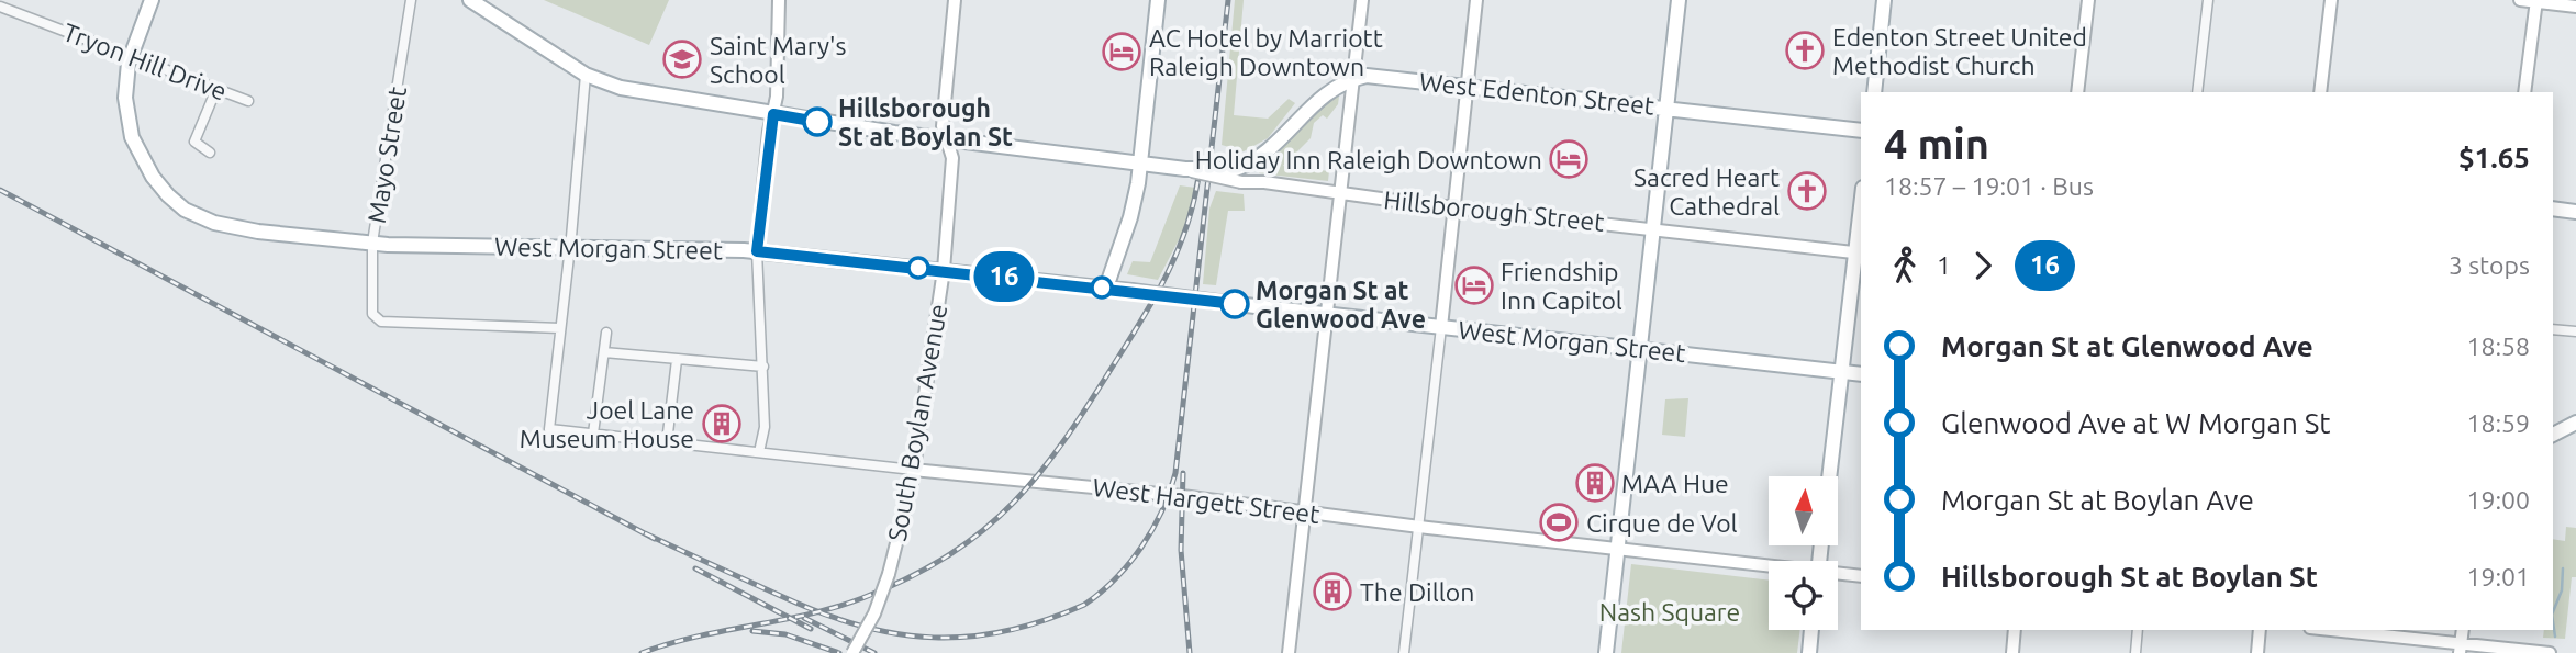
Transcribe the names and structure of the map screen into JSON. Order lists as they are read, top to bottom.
{
  "streets": {
    "main road": ["West Edenton Street", "Hillsborough Street", "West Morgan Street"],
    "street": [
      "Tryon Hill Drive",
      "Mayo Street",
      "South Boylan Avenue",
      "West Hargett Street"
    ]
  },
  "crossings": [
    ["Tryon Hill Drive", "West Morgan Street"],
    ["West Edenton Street", "Hillsborough Street"],
    ["Mayo Street", "West Morgan Street"],
    ["Mayo Street", "West Hargett Street"],
    ["Hillsborough Street", "South Boylan Avenue"],
    ["West Morgan Street", "South Boylan Avenue"],
    ["South Boylan Avenue", "West Hargett Street"]
  ],
  "parks": ["Nash Square"],
  "places": {
    "church": ["Edenton Street United Methodist Church", "Sacred Heart Cathedral"],
    "hotel": ["AC Hotel by Marriott Raleigh Downtown", "Holiday Inn Raleigh Downtown", "Friendship Inn Capitol"],
    "school or university": ["Saint Mary's School"],
    "other": ["Hillsborough St at Boylan St", "Morgan St at Glenwood Ave"],
    "building": ["Joel Lane Museum House", "MAA Hue", "The Dillon"],
    "sports": ["Cirque de Vol"]
  },
  "lines": ["bus line 16"],
  "north": "top",
  "page": {
    "on_map": "16",
    "heading": ["4 min", "18:57 – 19:01 · Bus", "$1.65"],
    "legs": ["1", "16", "3 stops"],
    "list": [
      {
        "name": "Morgan St at Glenwood Ave",
        "value": "18:58"
      },
      {
        "name": "Glenwood Ave at W Morgan St",
        "value": "18:59"
      },
      {
        "name": "Morgan St at Boylan Ave",
        "value": "19:00"
      },
      {
        "name": "Hillsborough St at Boylan St",
        "value": "19:01"
      }
    ]
  }
}
